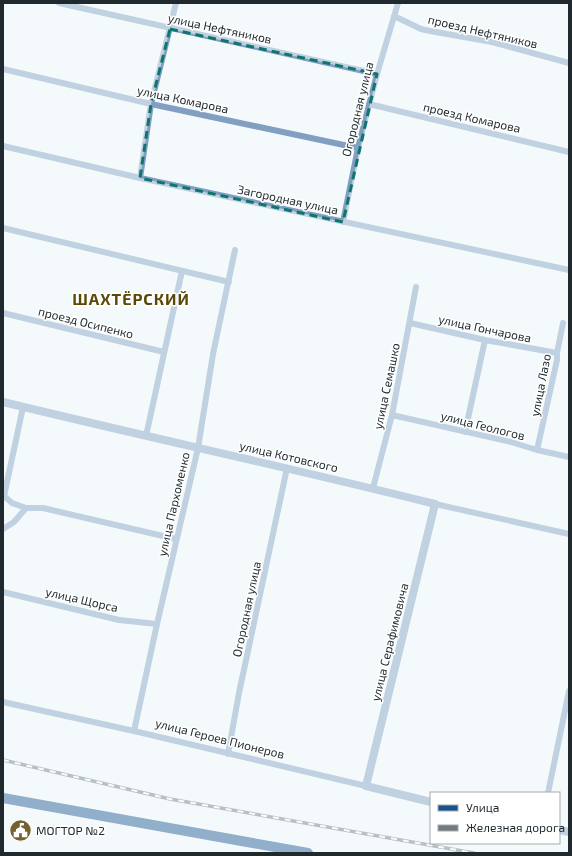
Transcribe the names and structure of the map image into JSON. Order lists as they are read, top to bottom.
{
  "streets": {
    "street": [
      "улица Нефтяников",
      "проезд Нефтяников",
      "улица Комарова",
      "Огородная улица",
      "проезд Комарова",
      "Загородная улица",
      "проезд Осипенко",
      "улица Гончарова",
      "улица Лазо",
      "улица Семашко",
      "улица Геологов",
      "улица Котовского",
      "улица Пархоменко",
      "улица Щорса",
      "улица Серафимовича",
      "улица Героев Пионеров"
    ]
  },
  "crossings": [
    ["улица Нефтяников", "Огородная улица"],
    ["проезд Нефтяников", "Огородная улица"],
    ["улица Комарова", "Огородная улица"],
    ["Огородная улица", "проезд Комарова"],
    ["Огородная улица", "Загородная улица"],
    ["Огородная улица", "улица Котовского"],
    ["Огородная улица", "улица Героев Пионеров"],
    ["улица Гончарова", "улица Лазо"],
    ["улица Гончарова", "улица Семашко"],
    ["улица Лазо", "улица Геологов"],
    ["улица Семашко", "улица Геологов"],
    ["улица Семашко", "улица Котовского"],
    ["улица Котовского", "улица Пархоменко"],
    ["улица Котовского", "улица Серафимовича"],
    ["улица Пархоменко", "улица Щорса"],
    ["улица Пархоменко", "улица Героев Пионеров"],
    ["улица Серафимовича", "улица Героев Пионеров"]
  ],
  "districts": ["ШАХТЁРСКИЙ"],
  "places": {
    "public building": ["МОГТОР №2"]
  },
  "legend": ["Улица", "Железная дорога"]
}
